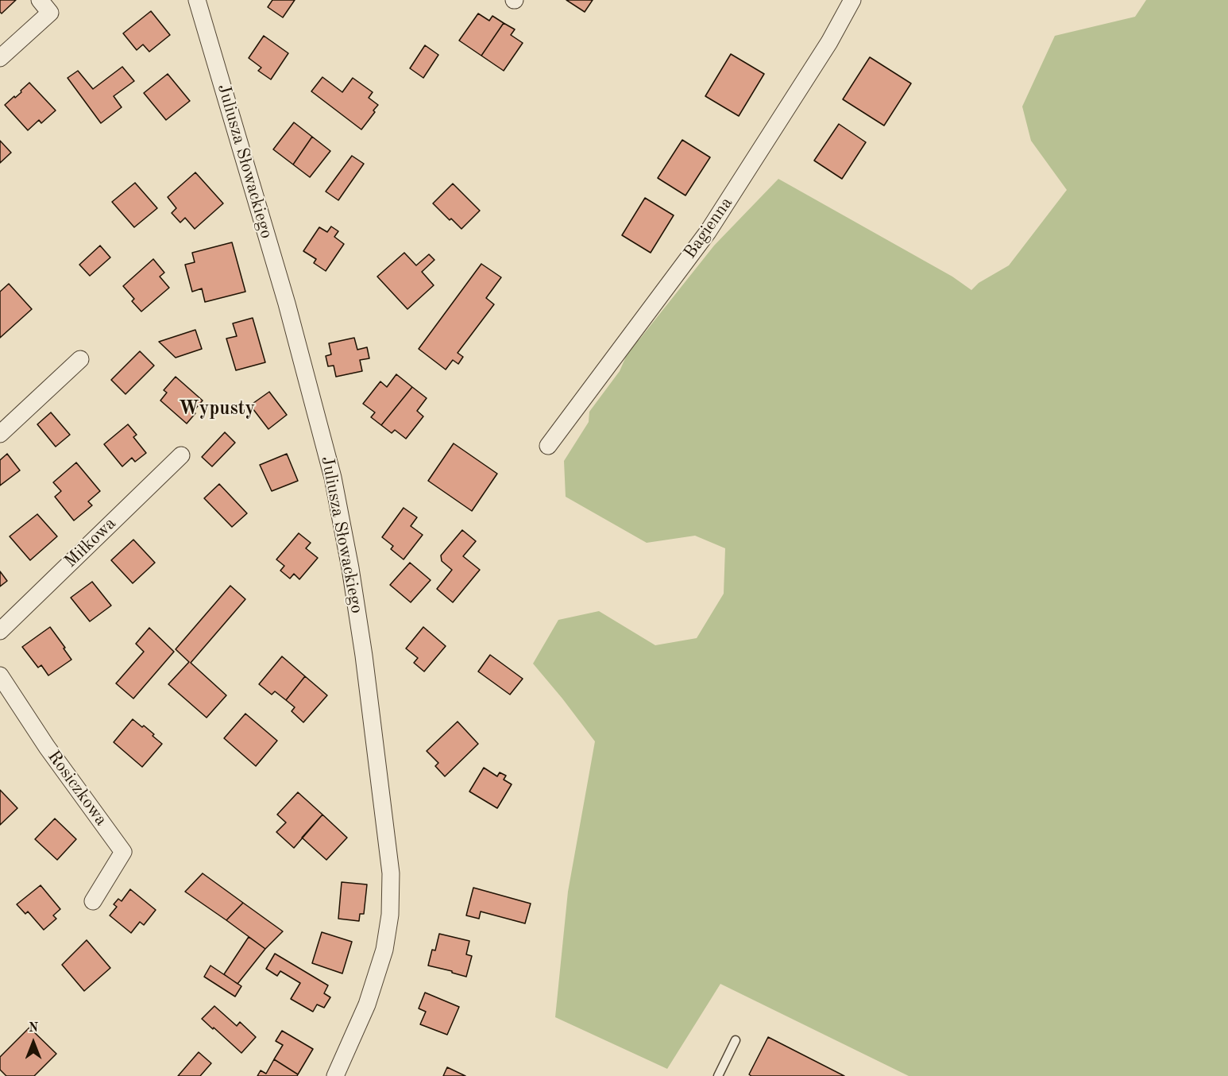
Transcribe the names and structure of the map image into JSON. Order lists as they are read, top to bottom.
{
  "streets": {
    "street": [
      "Juliusza Słowackiego",
      "Bagienna",
      "Miłkowa",
      "Rosiczkowa"
    ]
  },
  "districts": ["Wypusty"],
  "north": "top"
}
